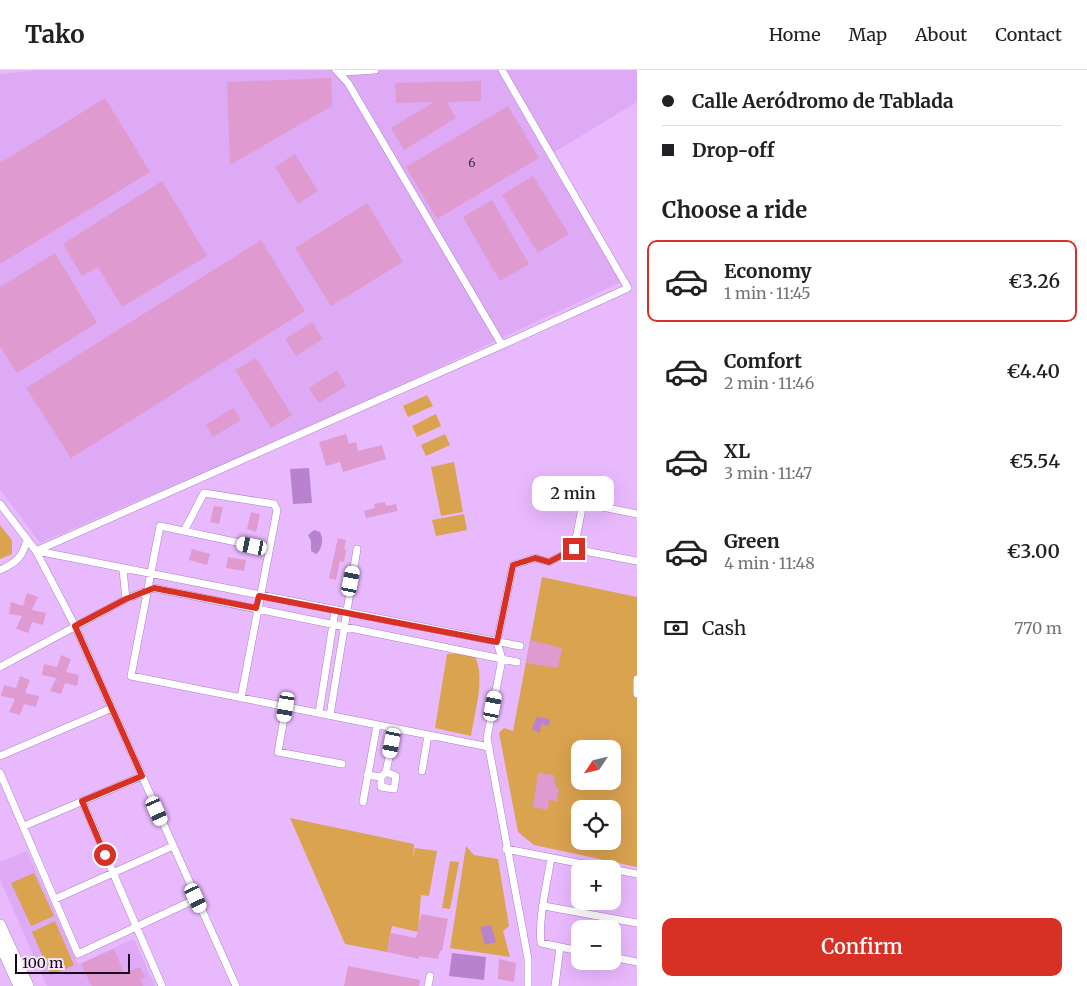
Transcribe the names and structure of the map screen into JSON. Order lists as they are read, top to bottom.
{
  "house_numbers": ["6"],
  "scale_bar": "100 m",
  "north": "bottom left",
  "page": {
    "header": "Tako",
    "nav": [
      "Home",
      "Map",
      "About",
      "Contact"
    ],
    "banner": ["Calle Aeródromo de Tablada", "Drop-off"],
    "heading": "Choose a ride",
    "list": [
      {
        "name": "Economy",
        "note": "1 min · 11:45",
        "value": "€3.26"
      },
      {
        "name": "Comfort",
        "note": "2 min · 11:46",
        "value": "€4.40"
      },
      {
        "name": "XL",
        "note": "3 min · 11:47",
        "value": "€5.54"
      },
      {
        "name": "Green",
        "note": "4 min · 11:48",
        "value": "€3.00"
      }
    ],
    "bubble": "2 min",
    "pay": ["Cash", "770 m"],
    "map_buttons": ["+", "−"],
    "buttons": "Confirm",
    "scale": "100 m"
  }
}
